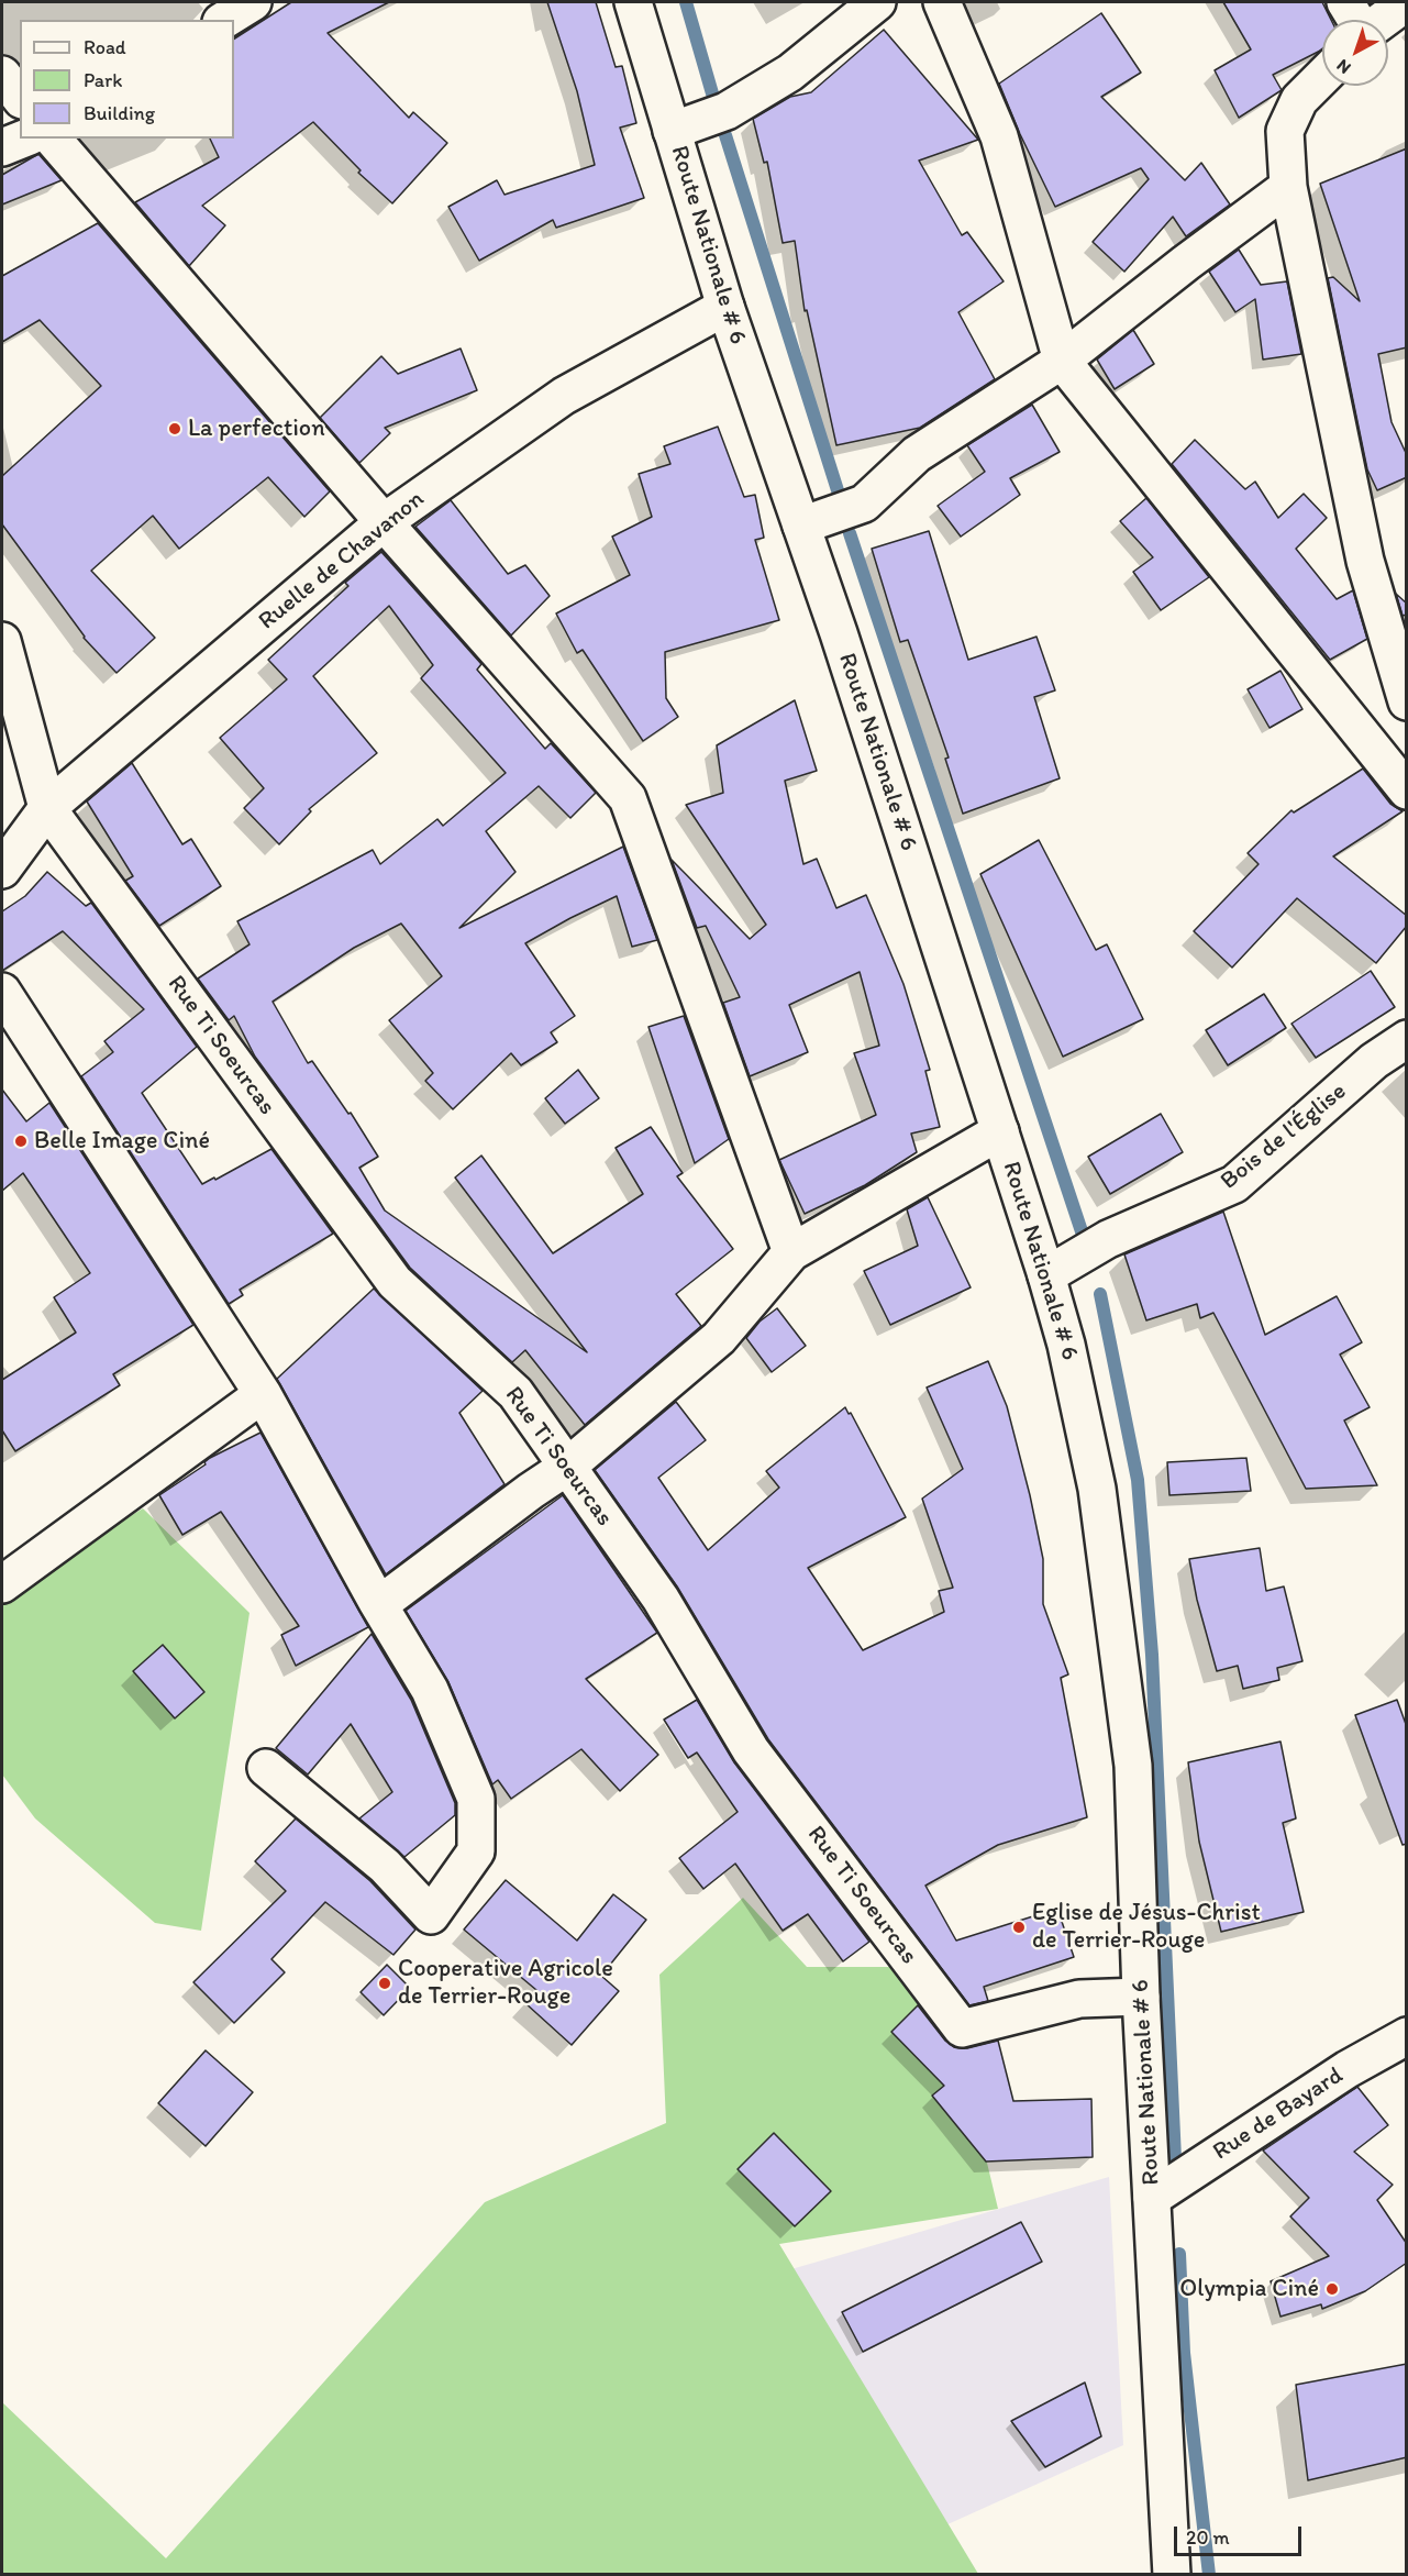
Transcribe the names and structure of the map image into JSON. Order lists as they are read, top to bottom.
{
  "streets": {
    "street": [
      "Route Nationale # 6",
      "Ruelle de Chavanon",
      "Rue Ti Soeurcas",
      "Bois de l'Église",
      "Rue de Bayard"
    ]
  },
  "crossings": [
    ["Route Nationale # 6", "Ruelle de Chavanon"],
    ["Route Nationale # 6", "Rue Ti Soeurcas"],
    ["Route Nationale # 6", "Bois de l'Église"],
    ["Route Nationale # 6", "Rue de Bayard"],
    ["Ruelle de Chavanon", "Rue Ti Soeurcas"]
  ],
  "places": [
    "La perfection",
    "Belle Image Ciné",
    "Eglise de Jésus-Christ de Terrier-Rouge",
    "Cooperative Agricole de Terrier-Rouge",
    "Olympia Ciné"
  ],
  "legend": ["Road", "Park", "Building"],
  "scale_bar": "20 m",
  "north": "bottom left"
}
